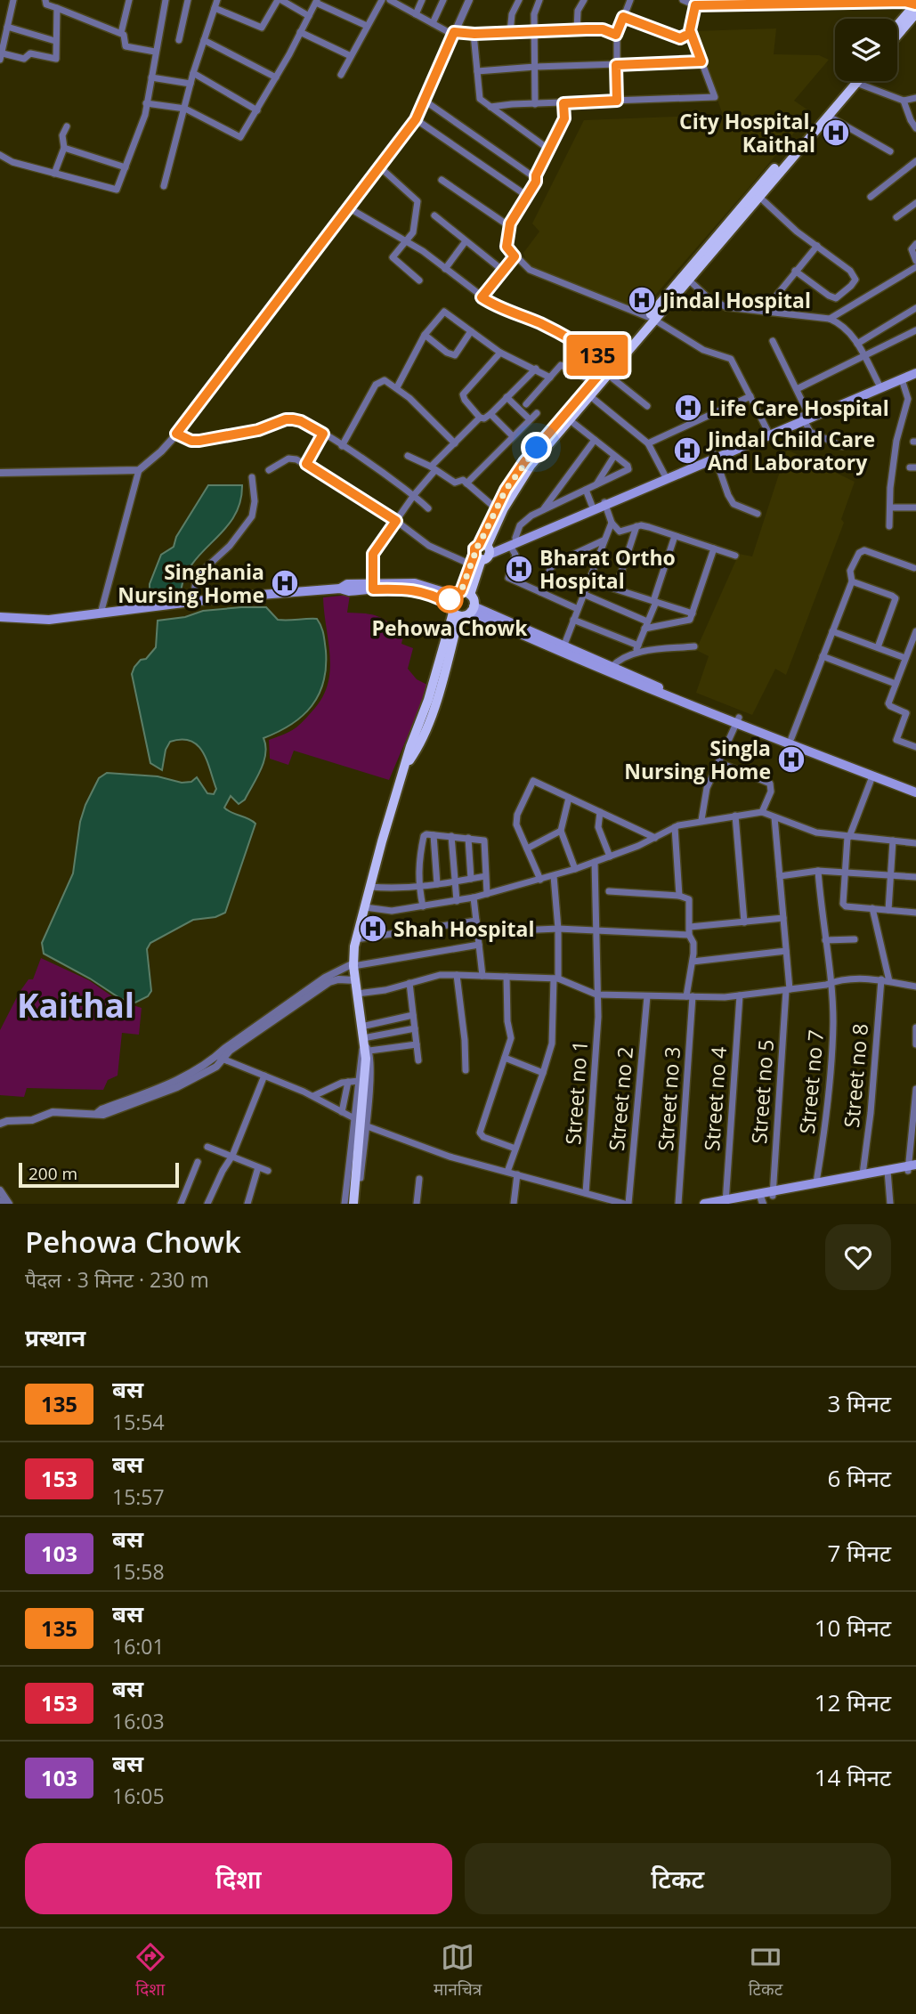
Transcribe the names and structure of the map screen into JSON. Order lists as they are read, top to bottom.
{
  "streets": {
    "street": [
      "Street no 8",
      "Street no 7",
      "Street no 5",
      "Street no 1",
      "Street no 2",
      "Street no 3",
      "Street no 4"
    ]
  },
  "districts": ["Kaithal"],
  "places": {
    "hospital": [
      "City Hospital, Kaithal",
      "Jindal Hospital",
      "Life Care Hospital",
      "Jindal Child Care And Laboratory",
      "Bharat Ortho Hospital",
      "Singhania Nursing Home",
      "Singla Nursing Home",
      "Shah Hospital"
    ],
    "other": ["Pehowa Chowk"]
  },
  "lines": ["bus line 135"],
  "scale_bar": "200 m",
  "page": {
    "on_map": "135",
    "scale": "200 m",
    "heading": [
      ["Pehowa Chowk", "पैदल · 3 मिनट · 230 m"],
      "प्रस्थान"
    ],
    "list": [
      {
        "mark": "135",
        "name": "बस",
        "note": "15:54",
        "value": "3 मिनट"
      },
      {
        "mark": "153",
        "name": "बस",
        "note": "15:57",
        "value": "6 मिनट"
      },
      {
        "mark": "103",
        "name": "बस",
        "note": "15:58",
        "value": "7 मिनट"
      },
      {
        "mark": "135",
        "name": "बस",
        "note": "16:01",
        "value": "10 मिनट"
      },
      {
        "mark": "153",
        "name": "बस",
        "note": "16:03",
        "value": "12 मिनट"
      },
      {
        "mark": "103",
        "name": "बस",
        "note": "16:05",
        "value": "14 मिनट"
      }
    ],
    "buttons": ["दिशा", "टिकट"],
    "tabs": ["दिशा", "मानचित्र", "टिकट"]
  }
}
